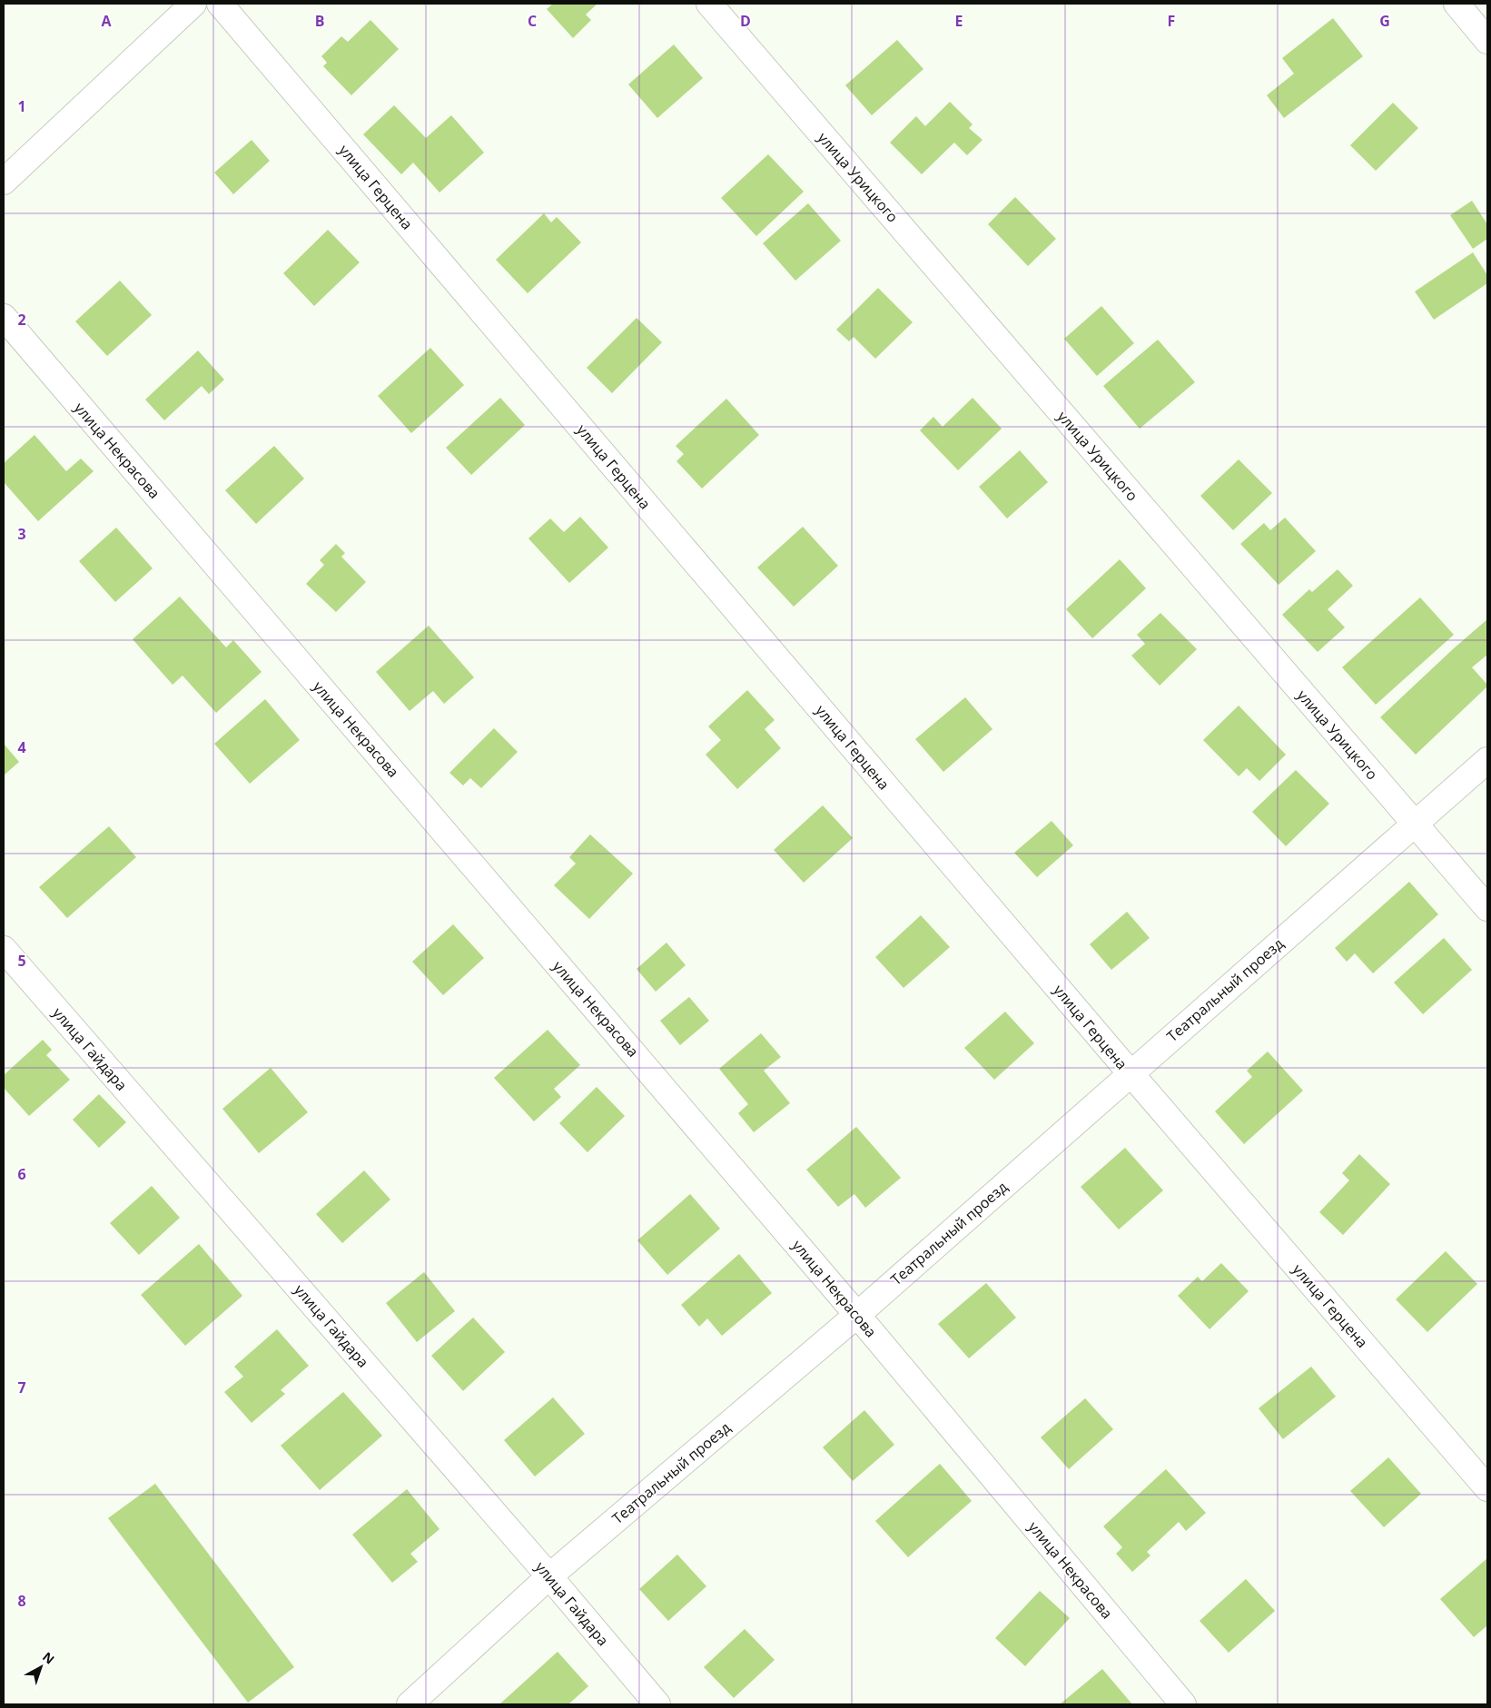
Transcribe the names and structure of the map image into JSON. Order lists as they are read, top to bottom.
{
  "streets": {
    "street": [
      "улица Урицкого",
      "улица Герцена",
      "улица Некрасова",
      "Театральный проезд",
      "улица Гайдара"
    ]
  },
  "crossings": [
    ["улица Урицкого", "Театральный проезд"],
    ["улица Герцена", "Театральный проезд"],
    ["улица Некрасова", "Театральный проезд"],
    ["Театральный проезд", "улица Гайдара"]
  ],
  "north": "top right",
  "grid": {
    "columns": [
      "A",
      "B",
      "C",
      "D",
      "E",
      "F",
      "G"
    ],
    "rows": [
      "1",
      "2",
      "3",
      "4",
      "5",
      "6",
      "7",
      "8"
    ]
  }
}
